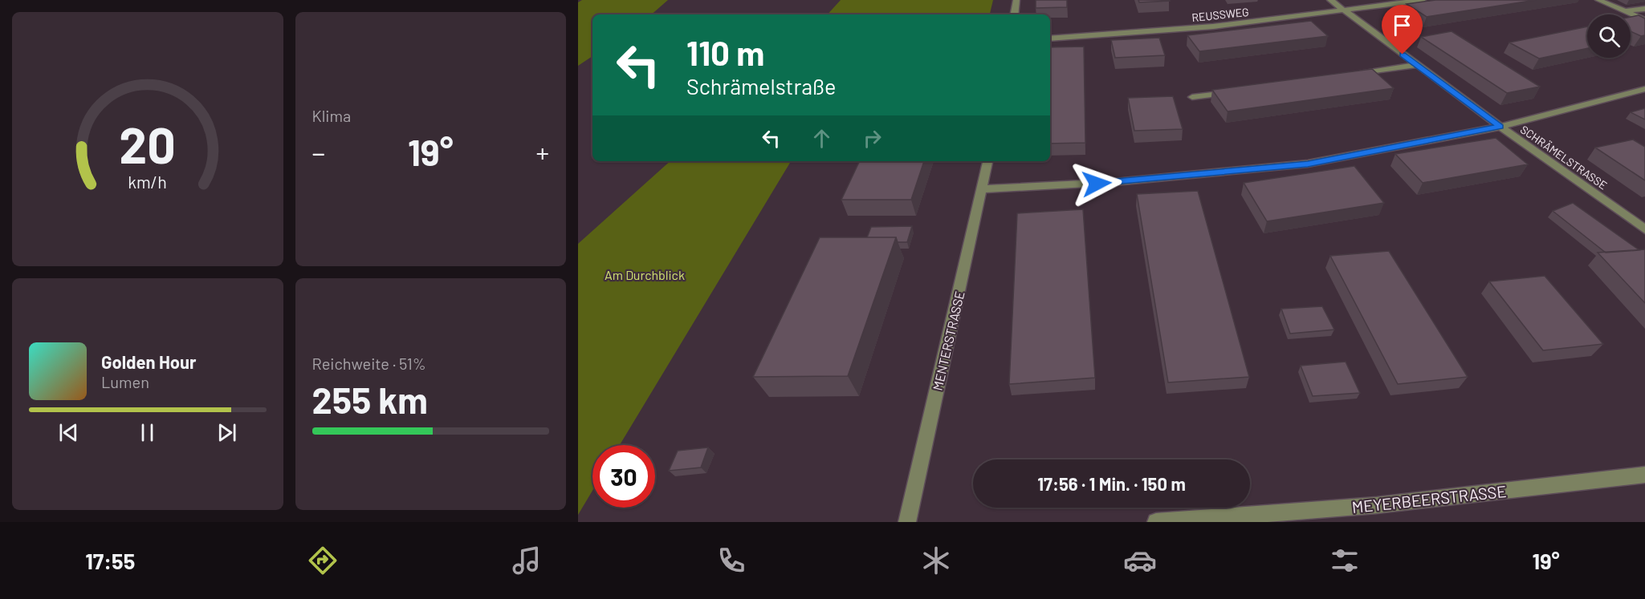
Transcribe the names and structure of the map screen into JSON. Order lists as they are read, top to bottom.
{
  "streets": {
    "street": [
      "REUSSWEG",
      "SCHRÄMELSTRASSE",
      "MENTERSTRASSE",
      "MEYERBEERSTRASSE"
    ]
  },
  "crossings": [
    ["REUSSWEG", "SCHRÄMELSTRASSE"]
  ],
  "parks": ["Am Durchblick"],
  "page": {
    "tile": [
      "Klima",
      ["Reichweite · 51%", "255 km"]
    ],
    "turn": ["110 m", "Schrämelstraße"],
    "heat": ["−", "19°", "+"],
    "song": ["Golden Hour", "Lumen"],
    "limit": "30",
    "trip": "17:56 · 1 Min. · 150 m",
    "tabs": ["17:55", "19°"],
    "gauge": ["20", "km/h"]
  }
}
